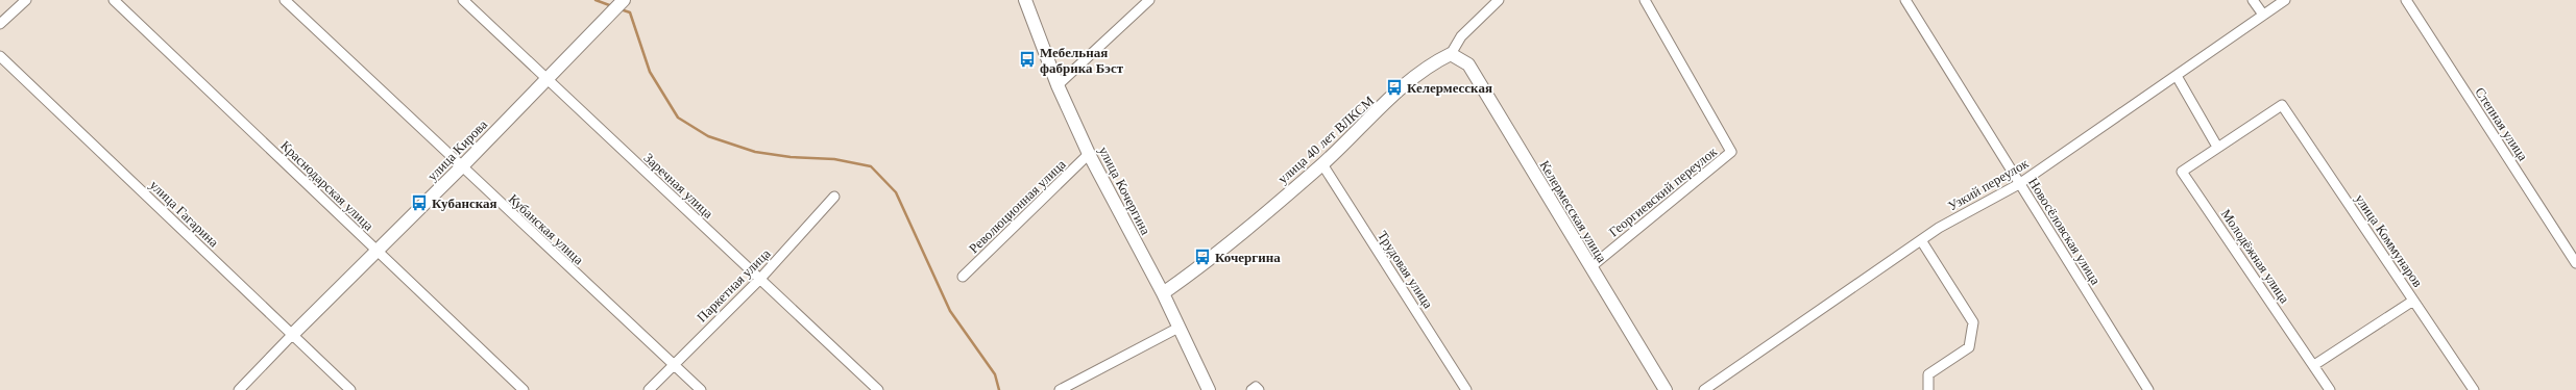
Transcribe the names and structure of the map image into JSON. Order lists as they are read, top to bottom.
{
  "streets": {
    "street": [
      "Степная улица",
      "улица 40 лет ВЛКСМ",
      "улица Кирова",
      "Узкий переулок",
      "Краснодарская улица",
      "Заречная улица",
      "улица Кочергина",
      "Георгиевский переулок",
      "Революционная улица",
      "Келермесская улица",
      "улица Гагарина",
      "Кубанская улица",
      "Новосёловская улица",
      "улица Коммунаров",
      "Молодёжная улица",
      "Трудовая улица",
      "Паркетная улица"
    ]
  },
  "crossings": [
    ["улица 40 лет ВЛКСМ", "улица Кочергина"],
    ["улица 40 лет ВЛКСМ", "Келермесская улица"],
    ["улица 40 лет ВЛКСМ", "Трудовая улица"],
    ["улица Кирова", "Краснодарская улица"],
    ["улица Кирова", "Заречная улица"],
    ["улица Кирова", "улица Гагарина"],
    ["улица Кирова", "Кубанская улица"],
    ["Узкий переулок", "Новосёловская улица"],
    ["Заречная улица", "Паркетная улица"],
    ["улица Кочергина", "Революционная улица"],
    ["Георгиевский переулок", "Келермесская улица"],
    ["Кубанская улица", "Паркетная улица"],
    ["улица Коммунаров", "Молодёжная улица"]
  ],
  "places": {
    "bus stop": [
      "Мебельная фабрика Бэст",
      "Келермесская",
      "Кубанская",
      "Кочергина"
    ]
  }
}
